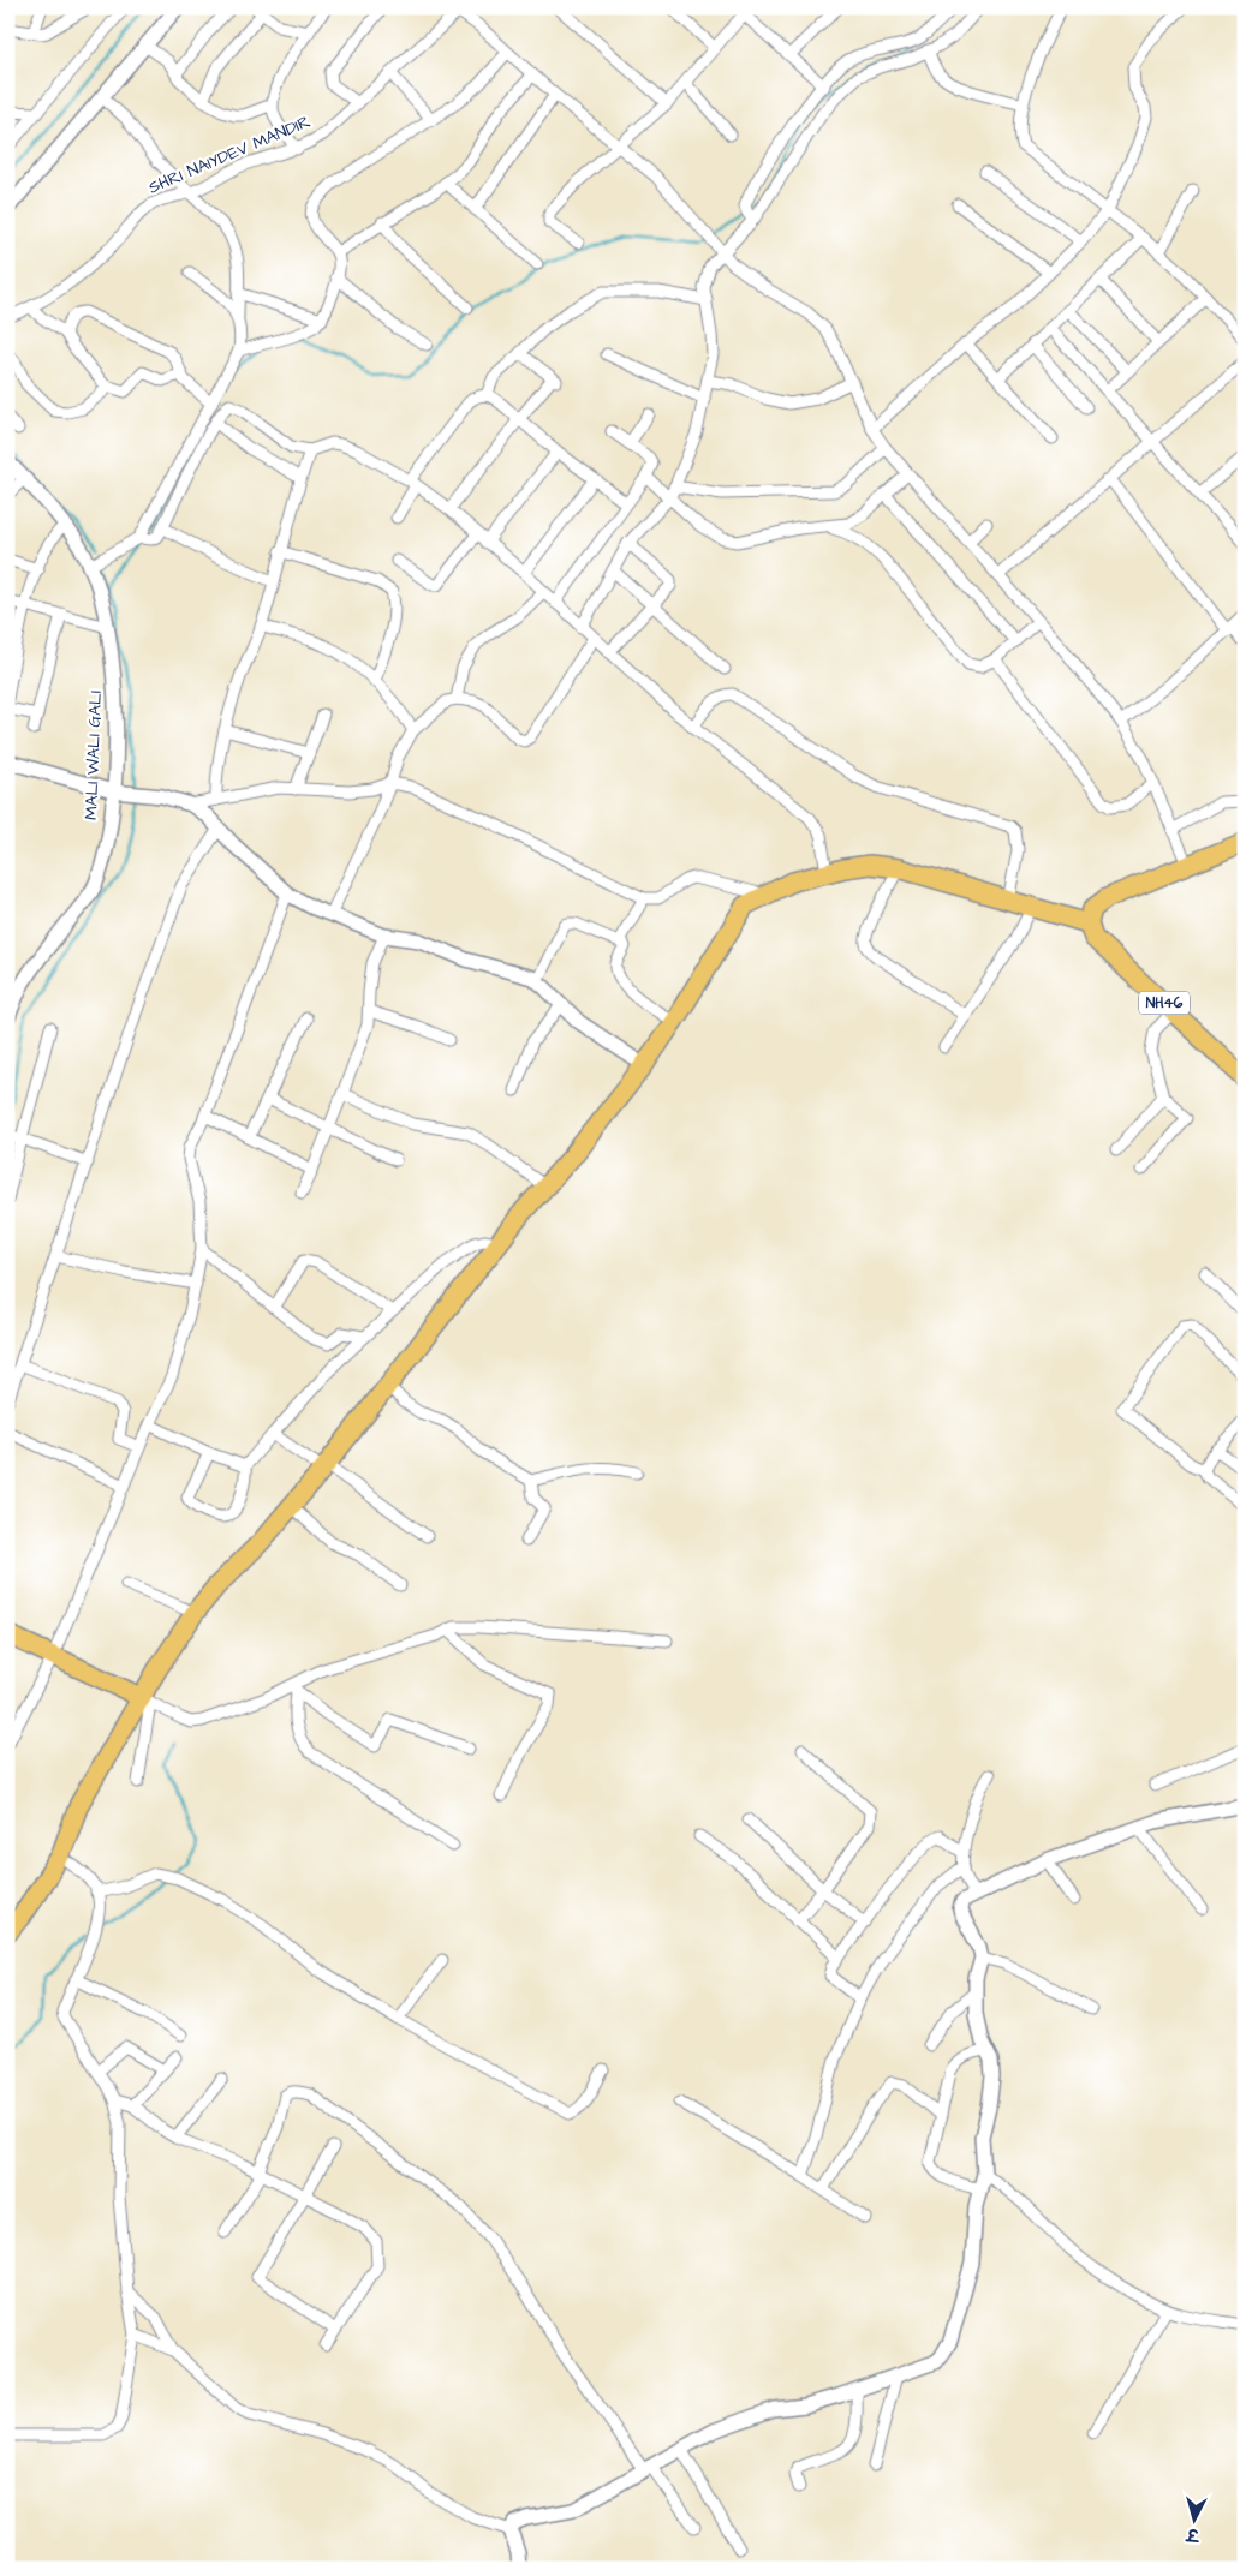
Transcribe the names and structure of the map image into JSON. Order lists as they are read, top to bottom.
{
  "streets": {
    "main road": ["NH46"],
    "street": ["SHRI NAIYDEV MANDIR", "MALI WALI GALI"]
  },
  "north": "bottom"
}
